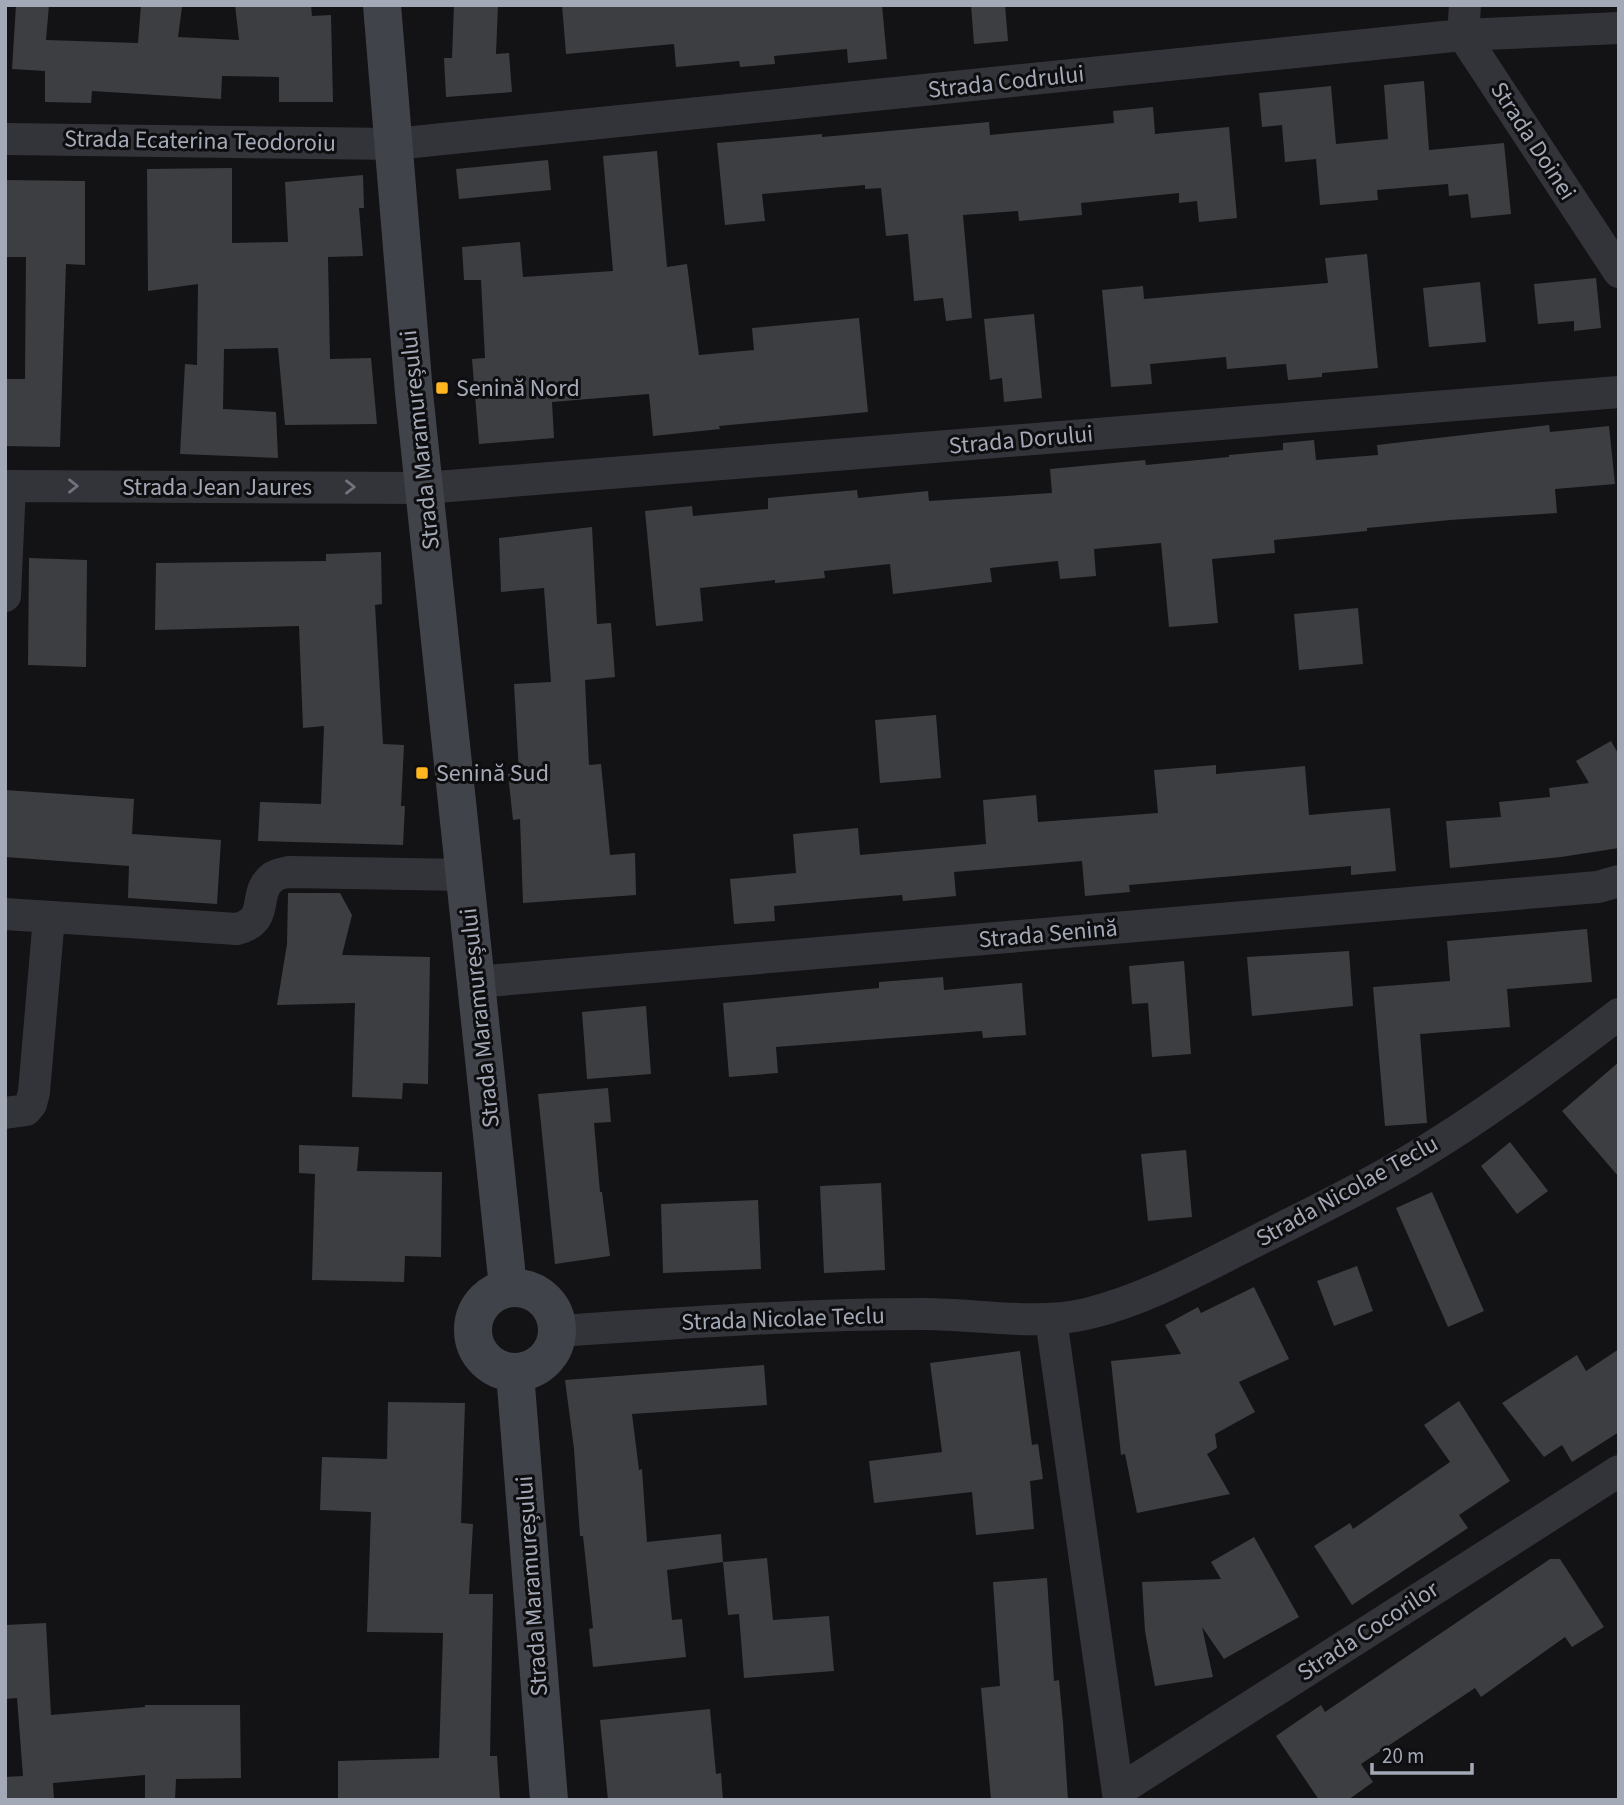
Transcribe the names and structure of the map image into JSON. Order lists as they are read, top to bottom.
{
  "streets": {
    "main road": ["Strada Maramureșului"],
    "street": [
      "Strada Codrului",
      "Strada Ecaterina Teodoroiu",
      "Strada Doinei",
      "Strada Dorului",
      "Strada Jean Jaures",
      "Strada Senină",
      "Strada Nicolae Teclu",
      "Strada Cocorilor"
    ]
  },
  "crossings": [
    ["Strada Codrului", "Strada Ecaterina Teodoroiu"],
    ["Strada Codrului", "Strada Doinei"],
    ["Strada Codrului", "Strada Maramureșului"],
    ["Strada Ecaterina Teodoroiu", "Strada Maramureșului"],
    ["Strada Maramureșului", "Strada Dorului"],
    ["Strada Maramureșului", "Strada Jean Jaures"],
    ["Strada Maramureșului", "Strada Senină"],
    ["Strada Maramureșului", "Strada Nicolae Teclu"],
    ["Strada Dorului", "Strada Jean Jaures"]
  ],
  "one_way": ["Strada Jean Jaures"],
  "places": {
    "transit": ["Senină Nord", "Senină Sud"]
  },
  "scale_bar": "20 m"
}
